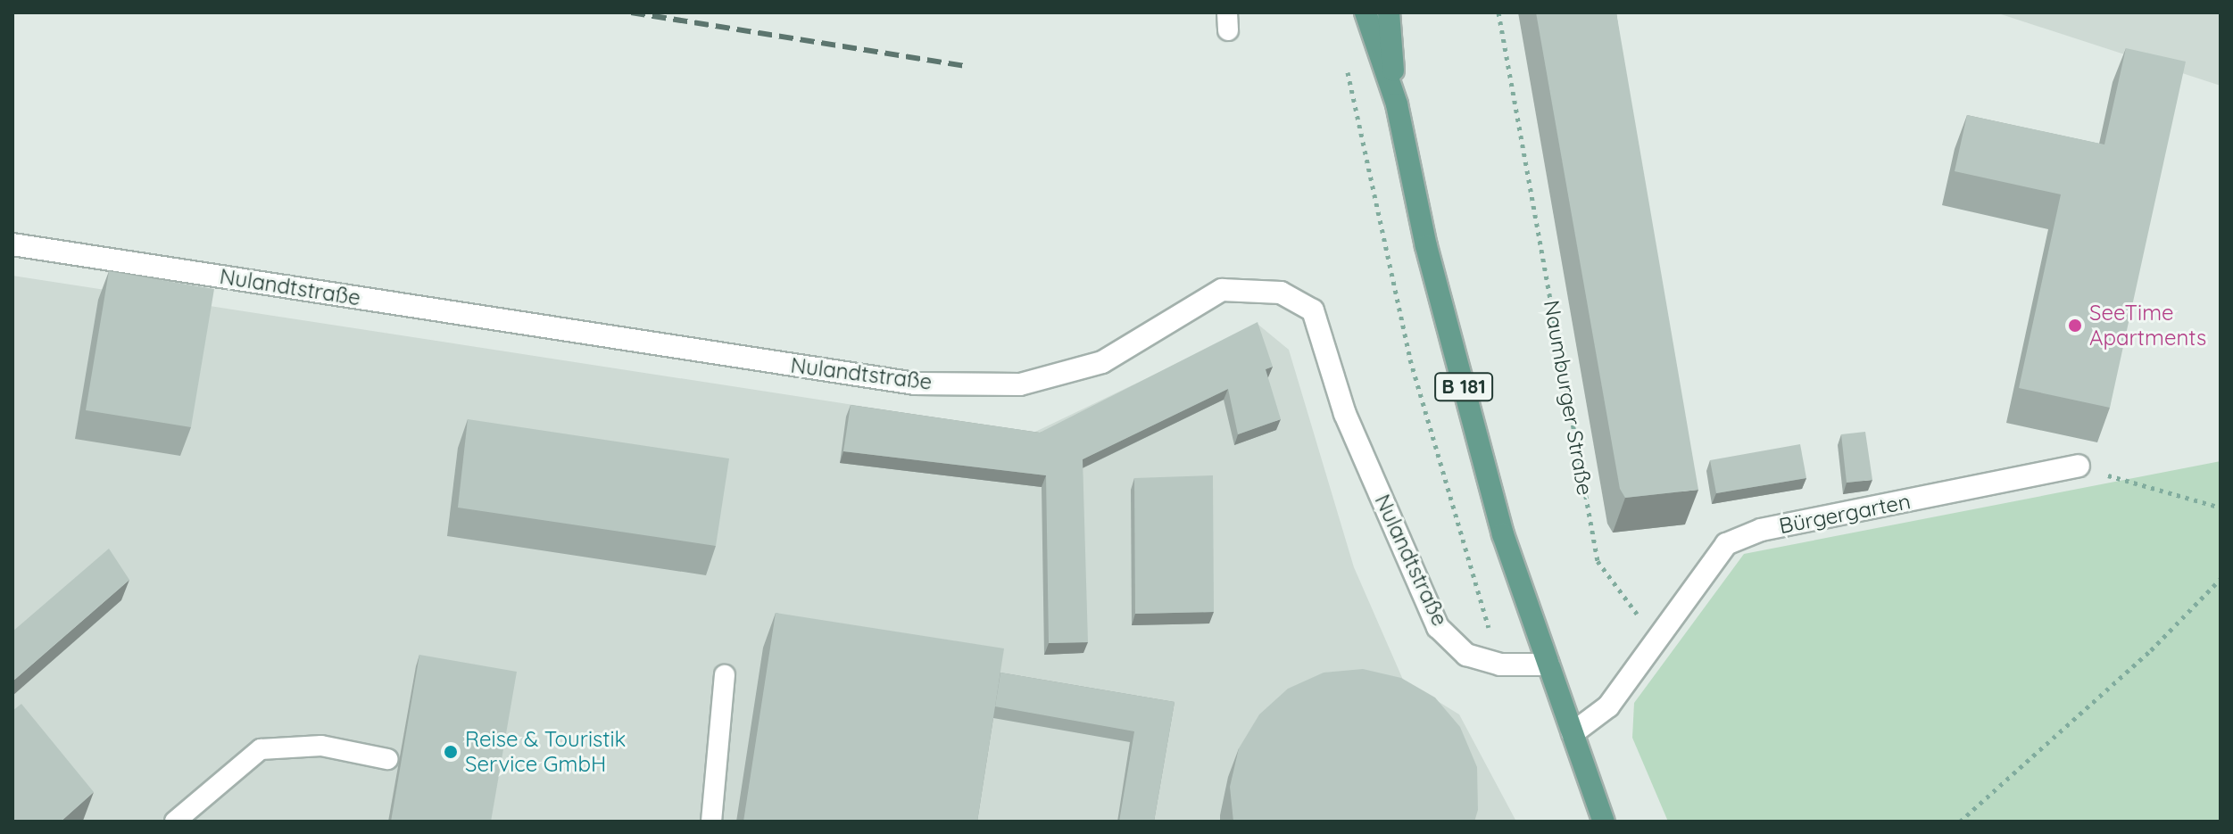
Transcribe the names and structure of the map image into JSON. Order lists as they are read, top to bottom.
{
  "streets": {
    "main road": ["B 181"],
    "street": ["Nulandtstraße", "Bürgergarten"],
    "path": ["Naumburger Straße"]
  },
  "crossings": [
    ["Nulandtstraße", "B 181"],
    ["Naumburger Straße", "Bürgergarten"]
  ],
  "places": ["SeeTime Apartments", "Reise & Touristik Service GmbH"]
}
